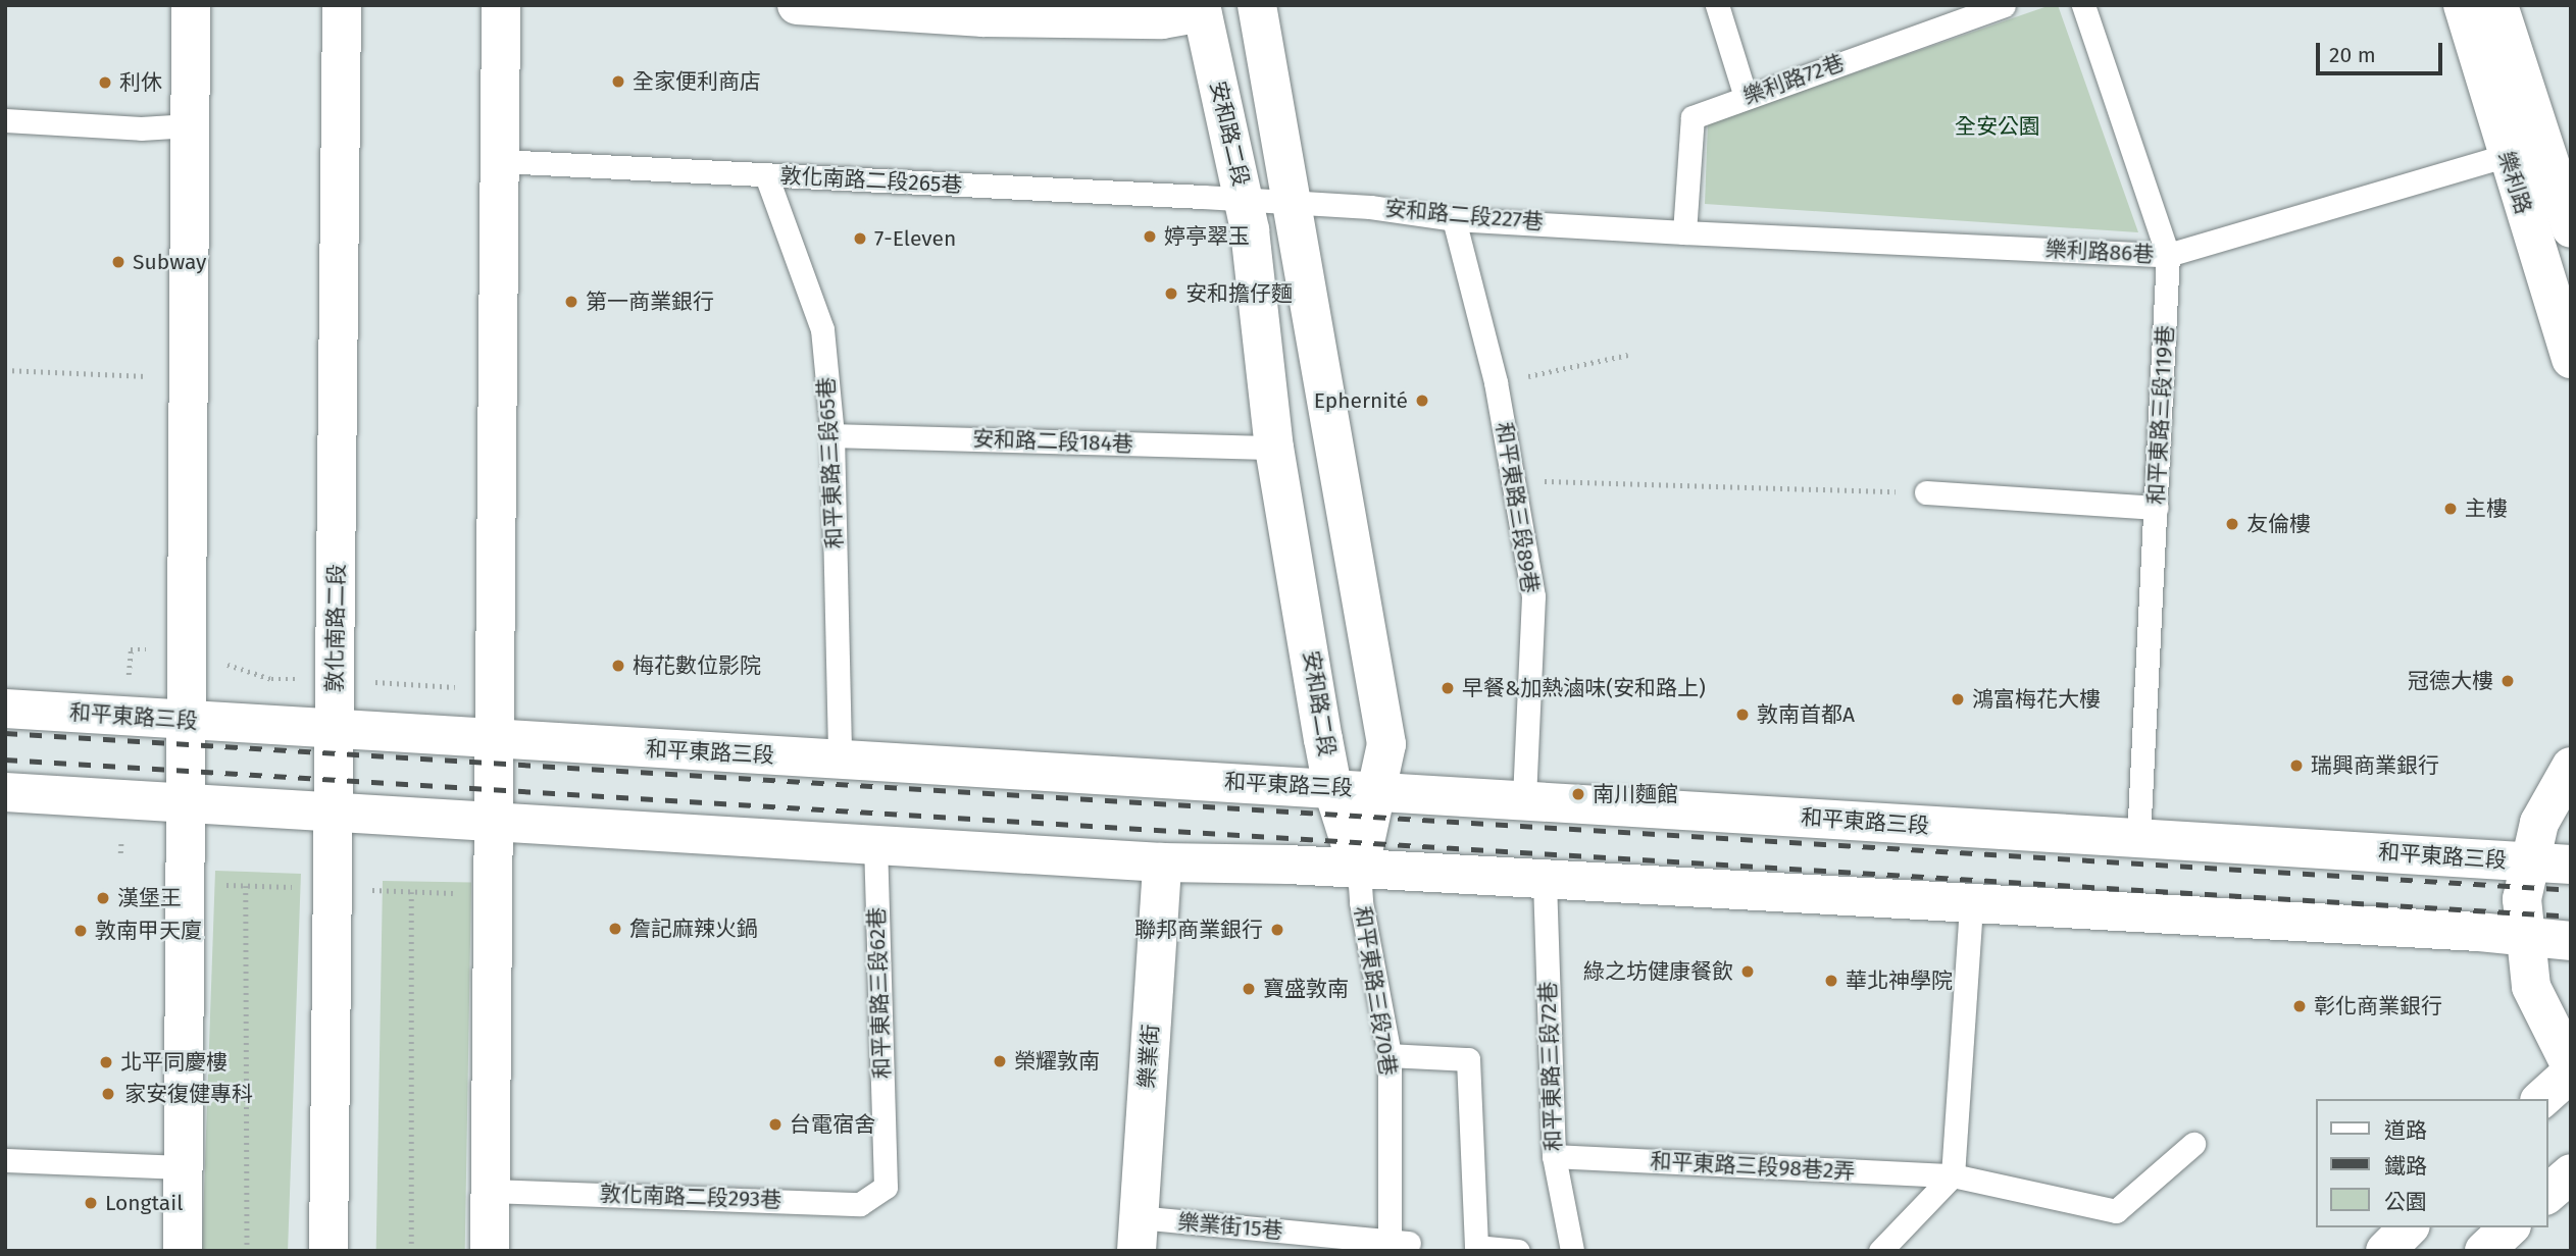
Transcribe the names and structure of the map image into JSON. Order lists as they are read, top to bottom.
{
  "streets": {
    "main road": [
      "安和路二段",
      "樂利路",
      "敦化南路二段",
      "和平東路三段",
      "樂業街"
    ],
    "lane": [
      "樂利路72巷",
      "敦化南路二段265巷",
      "安和路二段227巷",
      "樂利路86巷",
      "和平東路三段119巷",
      "安和路二段184巷",
      "和平東路三段65巷",
      "和平東路三段89巷",
      "和平東路三段70巷",
      "和平東路三段62巷",
      "和平東路三段72巷",
      "和平東路三段98巷2弄",
      "敦化南路二段293巷",
      "樂業街15巷"
    ]
  },
  "crossings": [
    ["樂利路72巷", "安和路二段227巷"],
    ["樂利路72巷", "樂利路86巷"],
    ["安和路二段", "敦化南路二段265巷"],
    ["安和路二段", "安和路二段227巷"],
    ["安和路二段", "安和路二段184巷"],
    ["安和路二段", "和平東路三段"],
    ["安和路二段", "和平東路三段70巷"],
    ["敦化南路二段265巷", "安和路二段227巷"],
    ["敦化南路二段265巷", "和平東路三段65巷"],
    ["樂利路", "樂利路86巷"],
    ["安和路二段227巷", "樂利路86巷"],
    ["安和路二段227巷", "和平東路三段89巷"],
    ["樂利路86巷", "和平東路三段119巷"],
    ["和平東路三段119巷", "和平東路三段"],
    ["安和路二段184巷", "和平東路三段65巷"],
    ["和平東路三段65巷", "和平東路三段"],
    ["和平東路三段89巷", "和平東路三段"],
    ["敦化南路二段", "和平東路三段"],
    ["和平東路三段70巷", "樂業街15巷"],
    ["和平東路三段62巷", "敦化南路二段293巷"],
    ["樂業街", "樂業街15巷"],
    ["和平東路三段72巷", "和平東路三段98巷2弄"]
  ],
  "parks": ["全安公園"],
  "places": [
    "全家便利商店",
    "利休",
    "婷亭翠玉",
    "7-Eleven",
    "Subway",
    "安和擔仔麵",
    "第一商業銀行",
    "Ephernité",
    "主樓",
    "友倫樓",
    "梅花數位影院",
    "冠德大樓",
    "早餐&加熱滷味(安和路上)",
    "鴻富梅花大樓",
    "敦南首都A",
    "瑞興商業銀行",
    "南川麵館",
    "漢堡王",
    "詹記麻辣火鍋",
    "聯邦商業銀行",
    "敦南甲天廈",
    "綠之坊健康餐飲",
    "華北神學院",
    "寶盛敦南",
    "彰化商業銀行",
    "榮耀敦南",
    "北平同慶樓",
    "家安復健專科",
    "台電宿舍",
    "Longtail"
  ],
  "legend": ["道路", "鐵路", "公園"],
  "scale_bar": "20 m"
}
